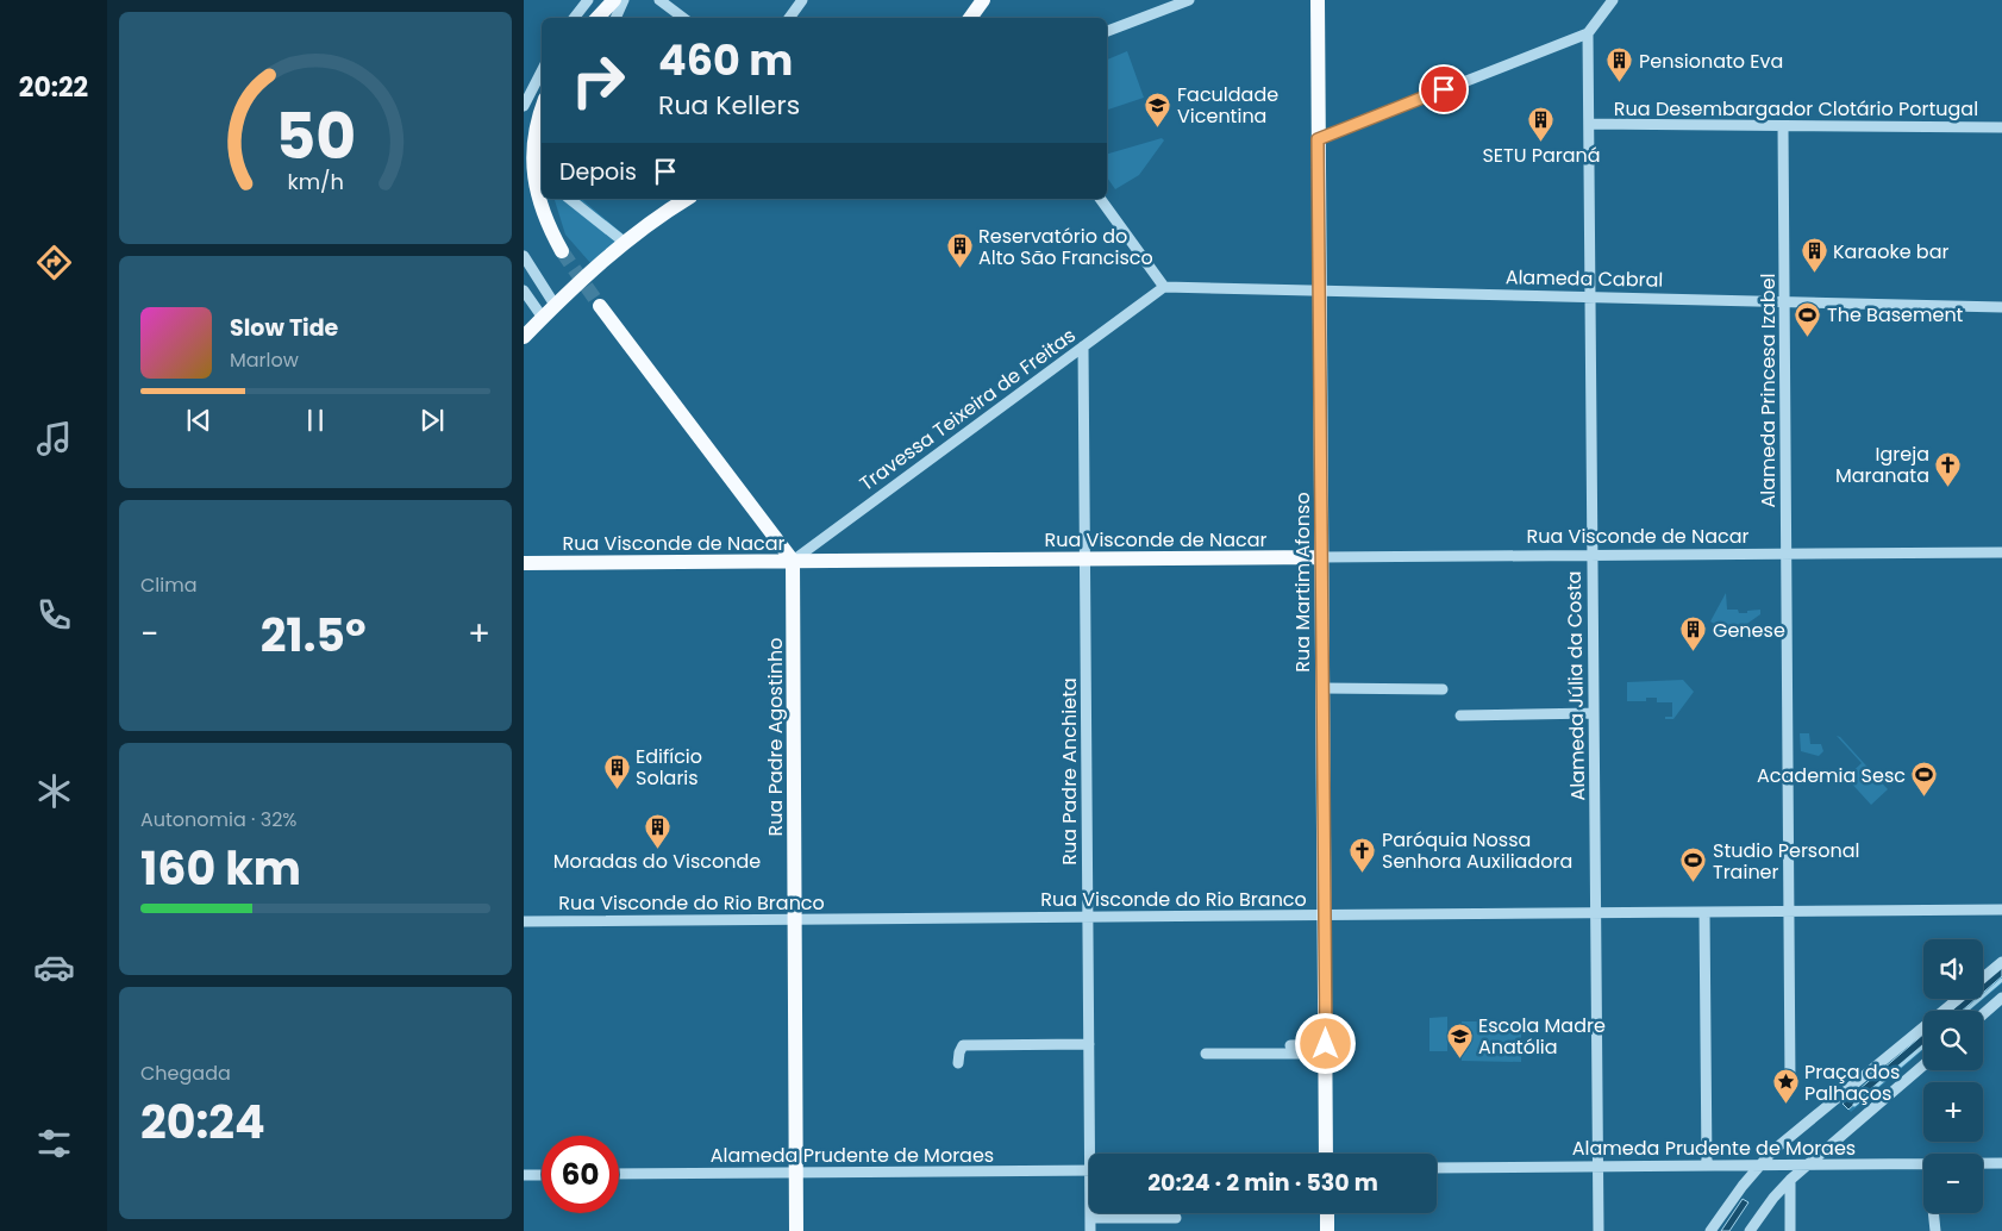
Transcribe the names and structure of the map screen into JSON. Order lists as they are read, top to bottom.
{
  "streets": {
    "main road": ["Rua Visconde de Nacar", "Rua Martim Afonso", "Rua Padre Agostinho"],
    "street": [
      "Rua Desembargador Clotário Portugal",
      "Alameda Cabral",
      "Alameda Princesa Izabel",
      "Travessa Teixeira de Freitas",
      "Alameda Júlia da Costa",
      "Rua Padre Anchieta",
      "Rua Visconde do Rio Branco",
      "Alameda Prudente de Moraes"
    ]
  },
  "crossings": [
    ["Rua Desembargador Clotário Portugal", "Alameda Princesa Izabel"],
    ["Rua Desembargador Clotário Portugal", "Alameda Júlia da Costa"],
    ["Alameda Cabral", "Alameda Princesa Izabel"],
    ["Alameda Cabral", "Travessa Teixeira de Freitas"],
    ["Alameda Cabral", "Rua Martim Afonso"],
    ["Alameda Cabral", "Alameda Júlia da Costa"],
    ["Alameda Princesa Izabel", "Rua Visconde de Nacar"],
    ["Alameda Princesa Izabel", "Rua Visconde do Rio Branco"],
    ["Travessa Teixeira de Freitas", "Rua Visconde de Nacar"],
    ["Travessa Teixeira de Freitas", "Rua Padre Agostinho"],
    ["Travessa Teixeira de Freitas", "Rua Padre Anchieta"],
    ["Rua Visconde de Nacar", "Rua Martim Afonso"],
    ["Rua Visconde de Nacar", "Alameda Júlia da Costa"],
    ["Rua Visconde de Nacar", "Rua Padre Agostinho"],
    ["Rua Visconde de Nacar", "Rua Padre Anchieta"],
    ["Rua Martim Afonso", "Rua Visconde do Rio Branco"],
    ["Alameda Júlia da Costa", "Rua Visconde do Rio Branco"],
    ["Alameda Júlia da Costa", "Alameda Prudente de Moraes"],
    ["Rua Padre Agostinho", "Rua Visconde do Rio Branco"],
    ["Rua Padre Agostinho", "Alameda Prudente de Moraes"],
    ["Rua Padre Anchieta", "Rua Visconde do Rio Branco"]
  ],
  "places": {
    "building": [
      "Pensionato Eva",
      "SETU Paraná",
      "Reservatório do Alto São Francisco",
      "Karaoke bar",
      "Genese",
      "Edifício Solaris",
      "Moradas do Visconde"
    ],
    "school or university": ["Faculdade Vicentina", "Escola Madre Anatólia"],
    "sports": ["The Basement", "Academia Sesc", "Studio Personal Trainer"],
    "church": ["Igreja Maranata", "Paróquia Nossa Senhora Auxiliadora"],
    "place": ["Praça dos Palhaços"]
  },
  "page": {
    "tabs": "20:22",
    "turn": ["460 m", "Rua Kellers"],
    "then": "Depois",
    "song": ["Slow Tide", "Marlow"],
    "tile": [
      "Clima",
      ["Autonomia · 32%", "160 km"],
      ["Chegada", "20:24"]
    ],
    "heat": ["−", "21.5°", "+"],
    "map_buttons": ["+", "−"],
    "limit": "60",
    "trip": "20:24 · 2 min · 530 m",
    "gauge": ["50", "km/h"]
  }
}
